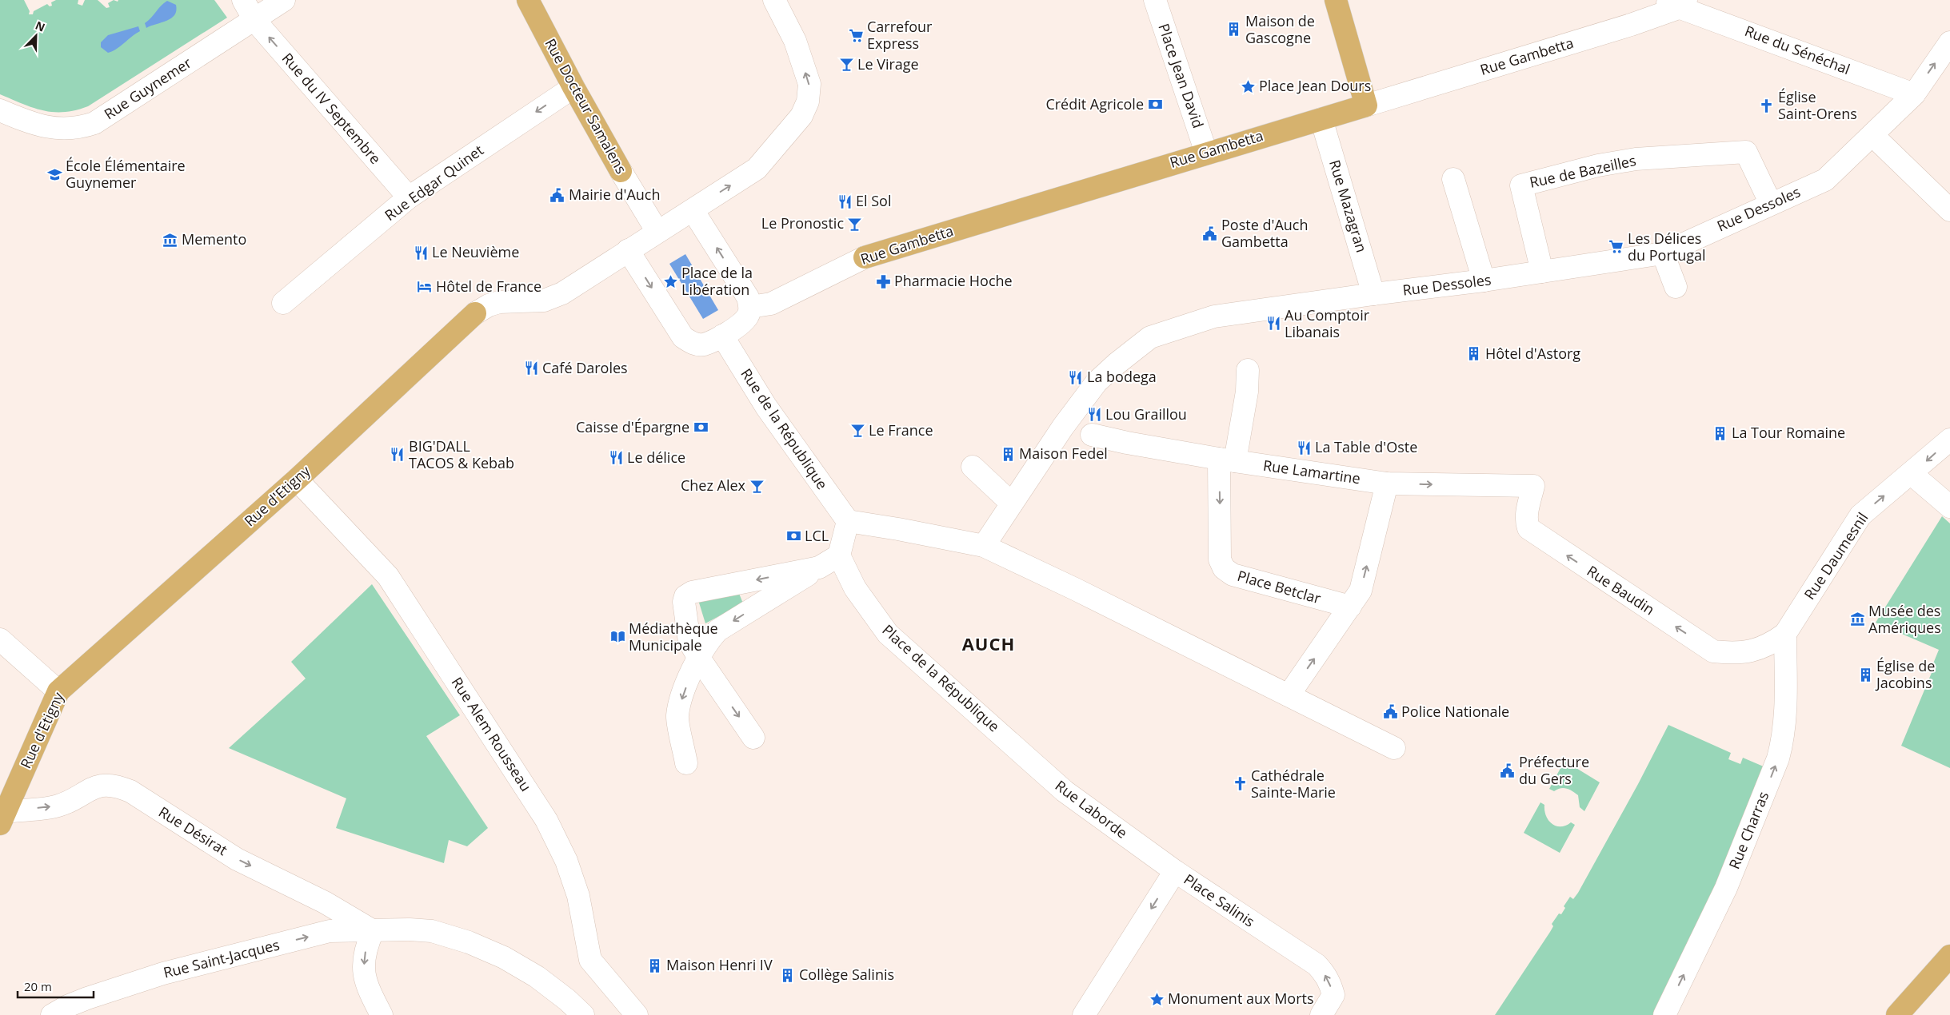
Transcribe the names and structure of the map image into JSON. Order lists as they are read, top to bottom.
{
  "streets": {
    "main road": ["Rue Gambetta", "Rue Docteur Samalens", "Rue d'Etigny"],
    "street": [
      "Rue du Sénéchal",
      "Place Jean David",
      "Rue Guynemer",
      "Rue du IV Septembre",
      "Rue de Bazeilles",
      "Rue Edgar Quinet",
      "Rue Mazagran",
      "Rue Dessoles",
      "Rue de la République",
      "Rue Lamartine",
      "Rue Daumesnil",
      "Place Betclar",
      "Rue Baudin",
      "Place de la République",
      "Rue Alem Rousseau",
      "Rue Laborde",
      "Rue Charras",
      "Rue Désirat",
      "Place Salinis",
      "Rue Saint-Jacques"
    ]
  },
  "crossings": [
    ["Rue du Sénéchal", "Rue Gambetta"],
    ["Rue du Sénéchal", "Rue Dessoles"],
    ["Rue Gambetta", "Place Jean David"],
    ["Rue Gambetta", "Rue Mazagran"],
    ["Rue Guynemer", "Rue du IV Septembre"],
    ["Rue Docteur Samalens", "Rue Edgar Quinet"],
    ["Rue du IV Septembre", "Rue Edgar Quinet"],
    ["Rue de Bazeilles", "Rue Dessoles"],
    ["Rue Mazagran", "Rue Dessoles"],
    ["Rue Lamartine", "Place Betclar"],
    ["Rue Lamartine", "Rue Baudin"],
    ["Rue d'Etigny", "Rue Alem Rousseau"],
    ["Rue d'Etigny", "Rue Désirat"],
    ["Rue Daumesnil", "Rue Baudin"],
    ["Rue Daumesnil", "Rue Charras"],
    ["Rue Baudin", "Rue Charras"],
    ["Place de la République", "Rue Laborde"],
    ["Rue Laborde", "Place Salinis"],
    ["Rue Désirat", "Rue Saint-Jacques"]
  ],
  "one_way": [
    "Rue du IV Septembre",
    "Rue Edgar Quinet",
    "Rue Baudin",
    "Rue Charras",
    "Rue Désirat",
    "Rue Saint-Jacques"
  ],
  "districts": ["AUCH"],
  "places": {
    "building": [
      "Maison de Gascogne",
      "Hôtel d'Astorg",
      "La Tour Romaine",
      "Maison Fedel",
      "Église de Jacobins",
      "Maison Henri IV",
      "Collège Salinis"
    ],
    "supermarket": ["Carrefour Express", "Les Délices du Portugal"],
    "bar": [
      "Le Virage",
      "Le Pronostic",
      "Le France",
      "Chez Alex"
    ],
    "place": ["Place Jean Dours", "Place de la Libération", "Monument aux Morts"],
    "bank": ["Crédit Agricole", "Caisse d'Épargne", "LCL"],
    "church": ["Église Saint-Orens", "Cathédrale Sainte-Marie"],
    "school or university": ["École Élémentaire Guynemer"],
    "public building": [
      "Mairie d'Auch",
      "Poste d'Auch Gambetta",
      "Police Nationale",
      "Préfecture du Gers"
    ],
    "restaurant": [
      "El Sol",
      "Le Neuvième",
      "Au Comptoir Libanais",
      "Café Daroles",
      "La bodega",
      "Lou Graillou",
      "La Table d'Oste",
      "BIG'DALL TACOS & Kebab",
      "Le délice"
    ],
    "museum": ["Memento", "Musée des Amériques"],
    "pharmacy": ["Pharmacie Hoche"],
    "hotel": ["Hôtel de France"],
    "library": ["Médiathèque Municipale"]
  },
  "scale_bar": "20 m",
  "north": "top right"
}
